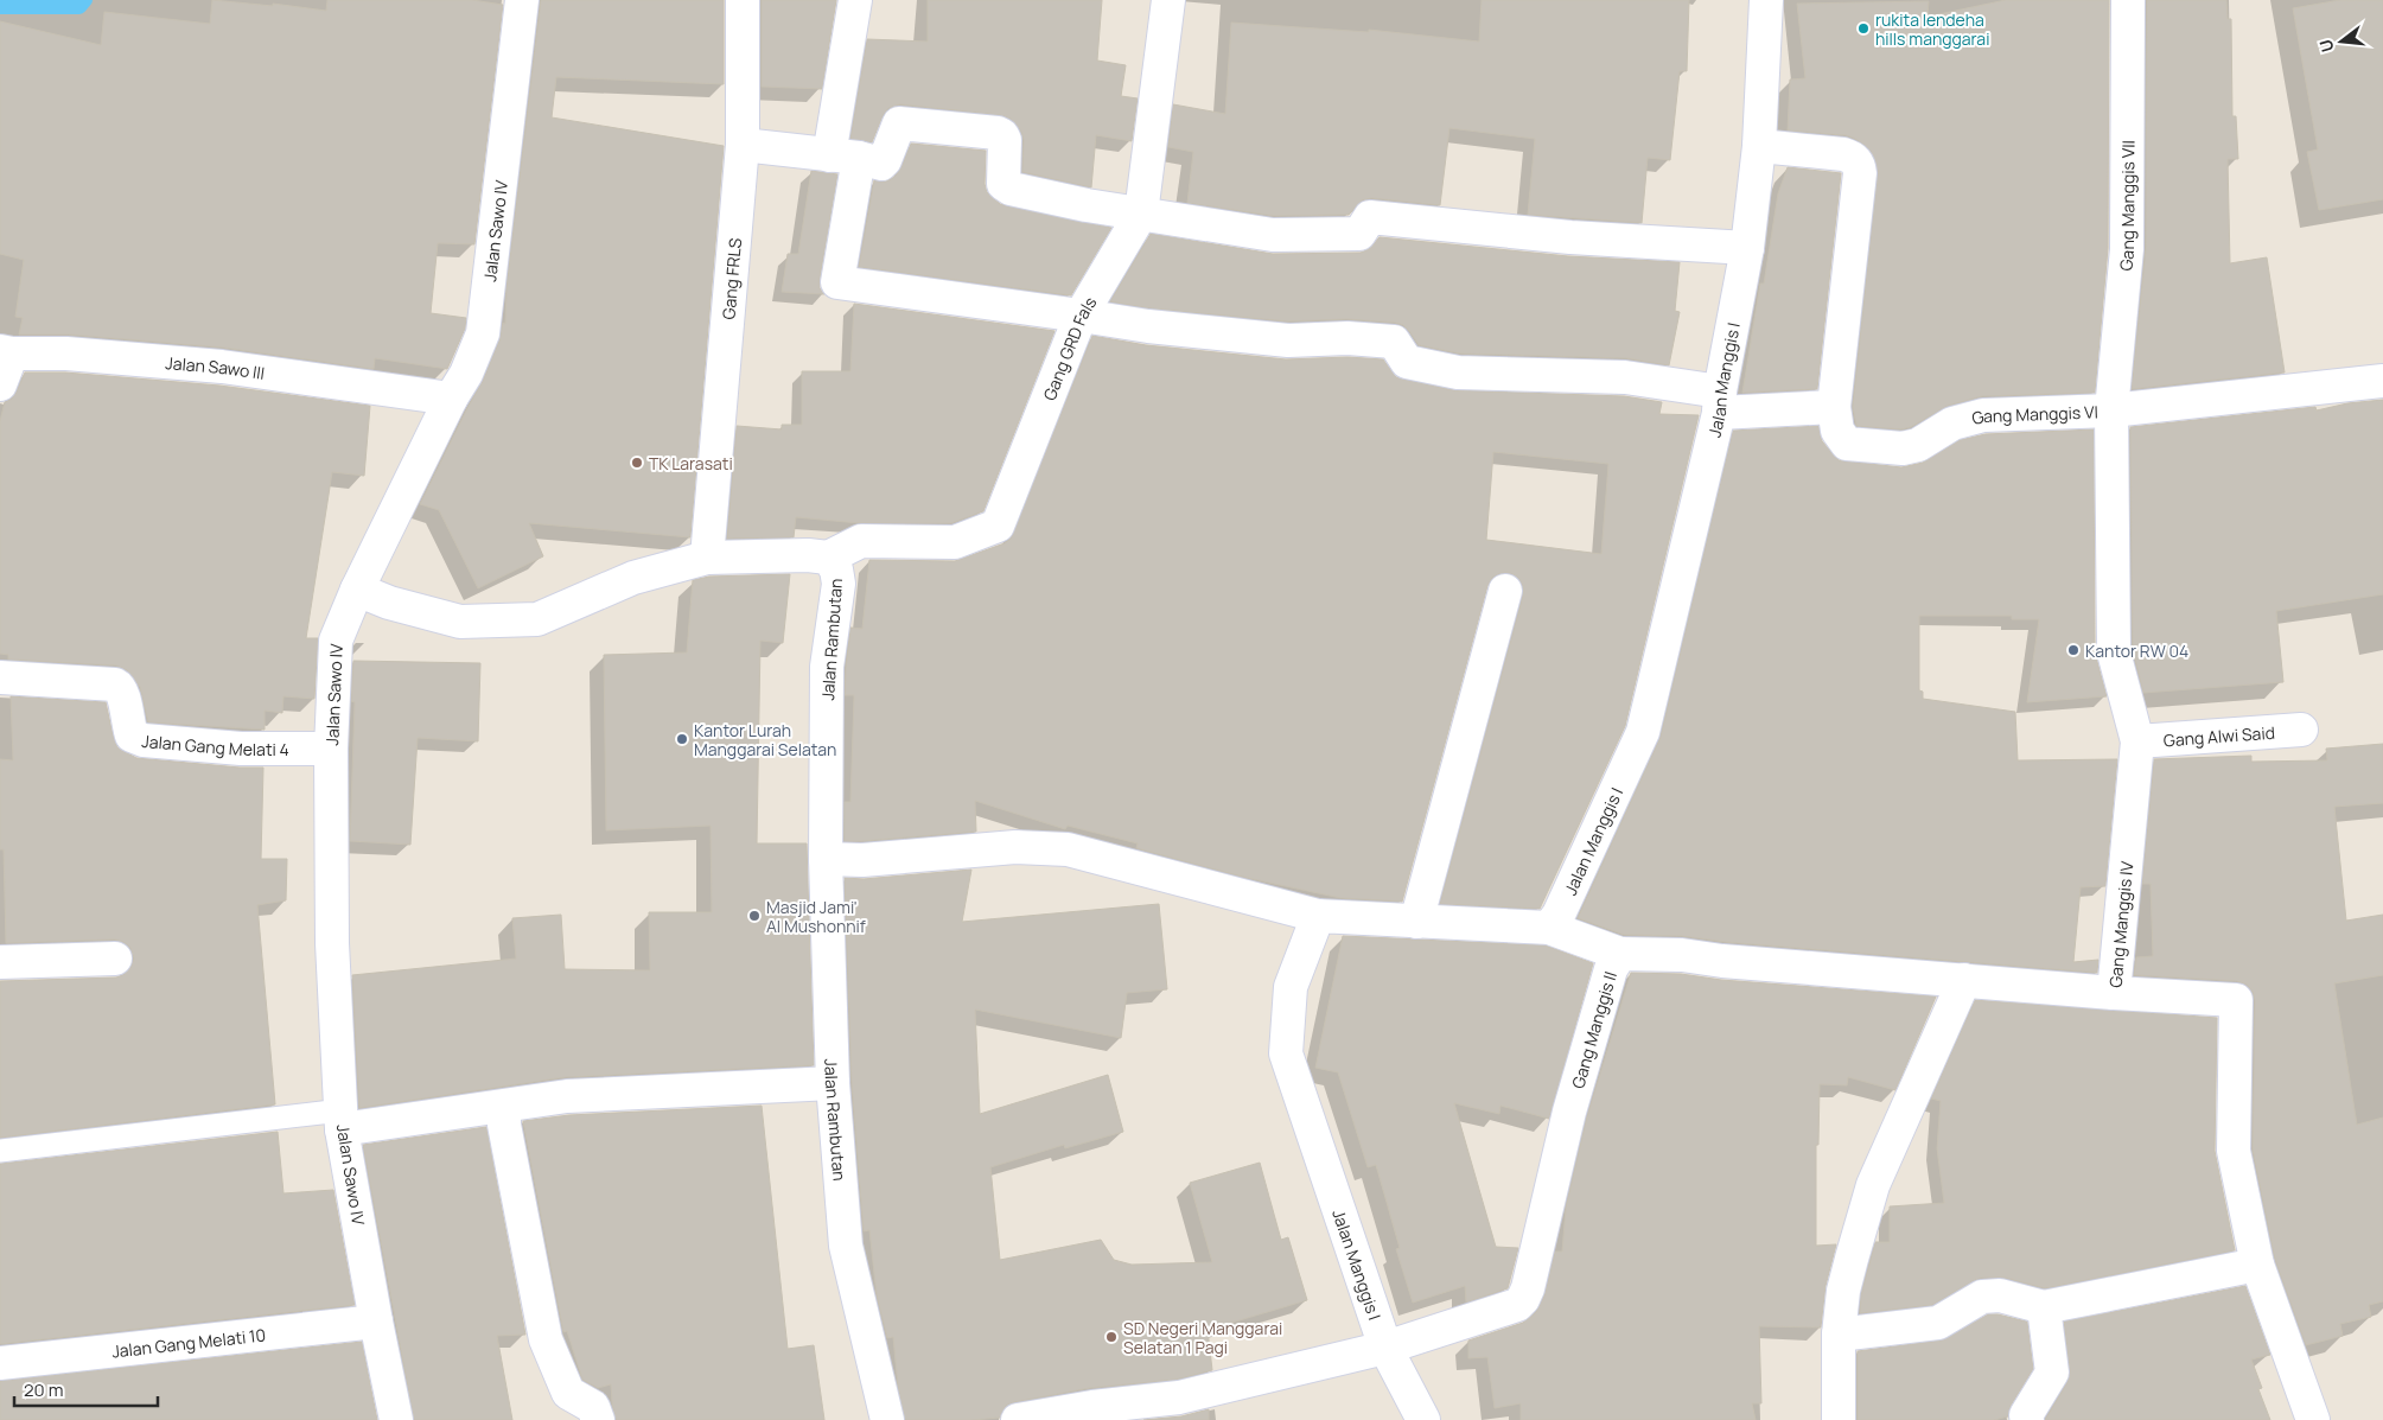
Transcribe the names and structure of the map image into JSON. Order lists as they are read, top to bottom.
{
  "streets": {
    "street": [
      "Gang Manggis VII",
      "Jalan Sawo IV",
      "Gang FRLS",
      "Gang GRD Fals",
      "Jalan Sawo III",
      "Jalan Manggis I",
      "Gang Manggis VI",
      "Jalan Rambutan",
      "Gang Alwi Said",
      "Jalan Gang Melati 4",
      "Gang Manggis IV",
      "Gang Manggis II",
      "Jalan Gang Melati 10"
    ]
  },
  "crossings": [
    ["Gang Manggis VII", "Gang Manggis VI"],
    ["Gang Manggis VII", "Gang Manggis IV"],
    ["Jalan Sawo IV", "Jalan Sawo III"],
    ["Jalan Sawo IV", "Jalan Rambutan"],
    ["Jalan Sawo IV", "Jalan Gang Melati 4"],
    ["Jalan Sawo IV", "Jalan Gang Melati 10"],
    ["Gang FRLS", "Jalan Rambutan"],
    ["Gang GRD Fals", "Jalan Rambutan"],
    ["Jalan Manggis I", "Gang Manggis II"],
    ["Gang Manggis VI", "Gang Manggis IV"],
    ["Gang Alwi Said", "Gang Manggis IV"],
    ["Gang Manggis IV", "Gang Manggis II"]
  ],
  "places": [
    "rukita lendeha hills manggarai",
    "TK Larasati",
    "Kantor RW 04",
    "Kantor Lurah Manggarai Selatan",
    "Masjid Jami' Al Mushonnif",
    "SD Negeri Manggarai Selatan 1 Pagi"
  ],
  "scale_bar": "20 m",
  "north": "left"
}
